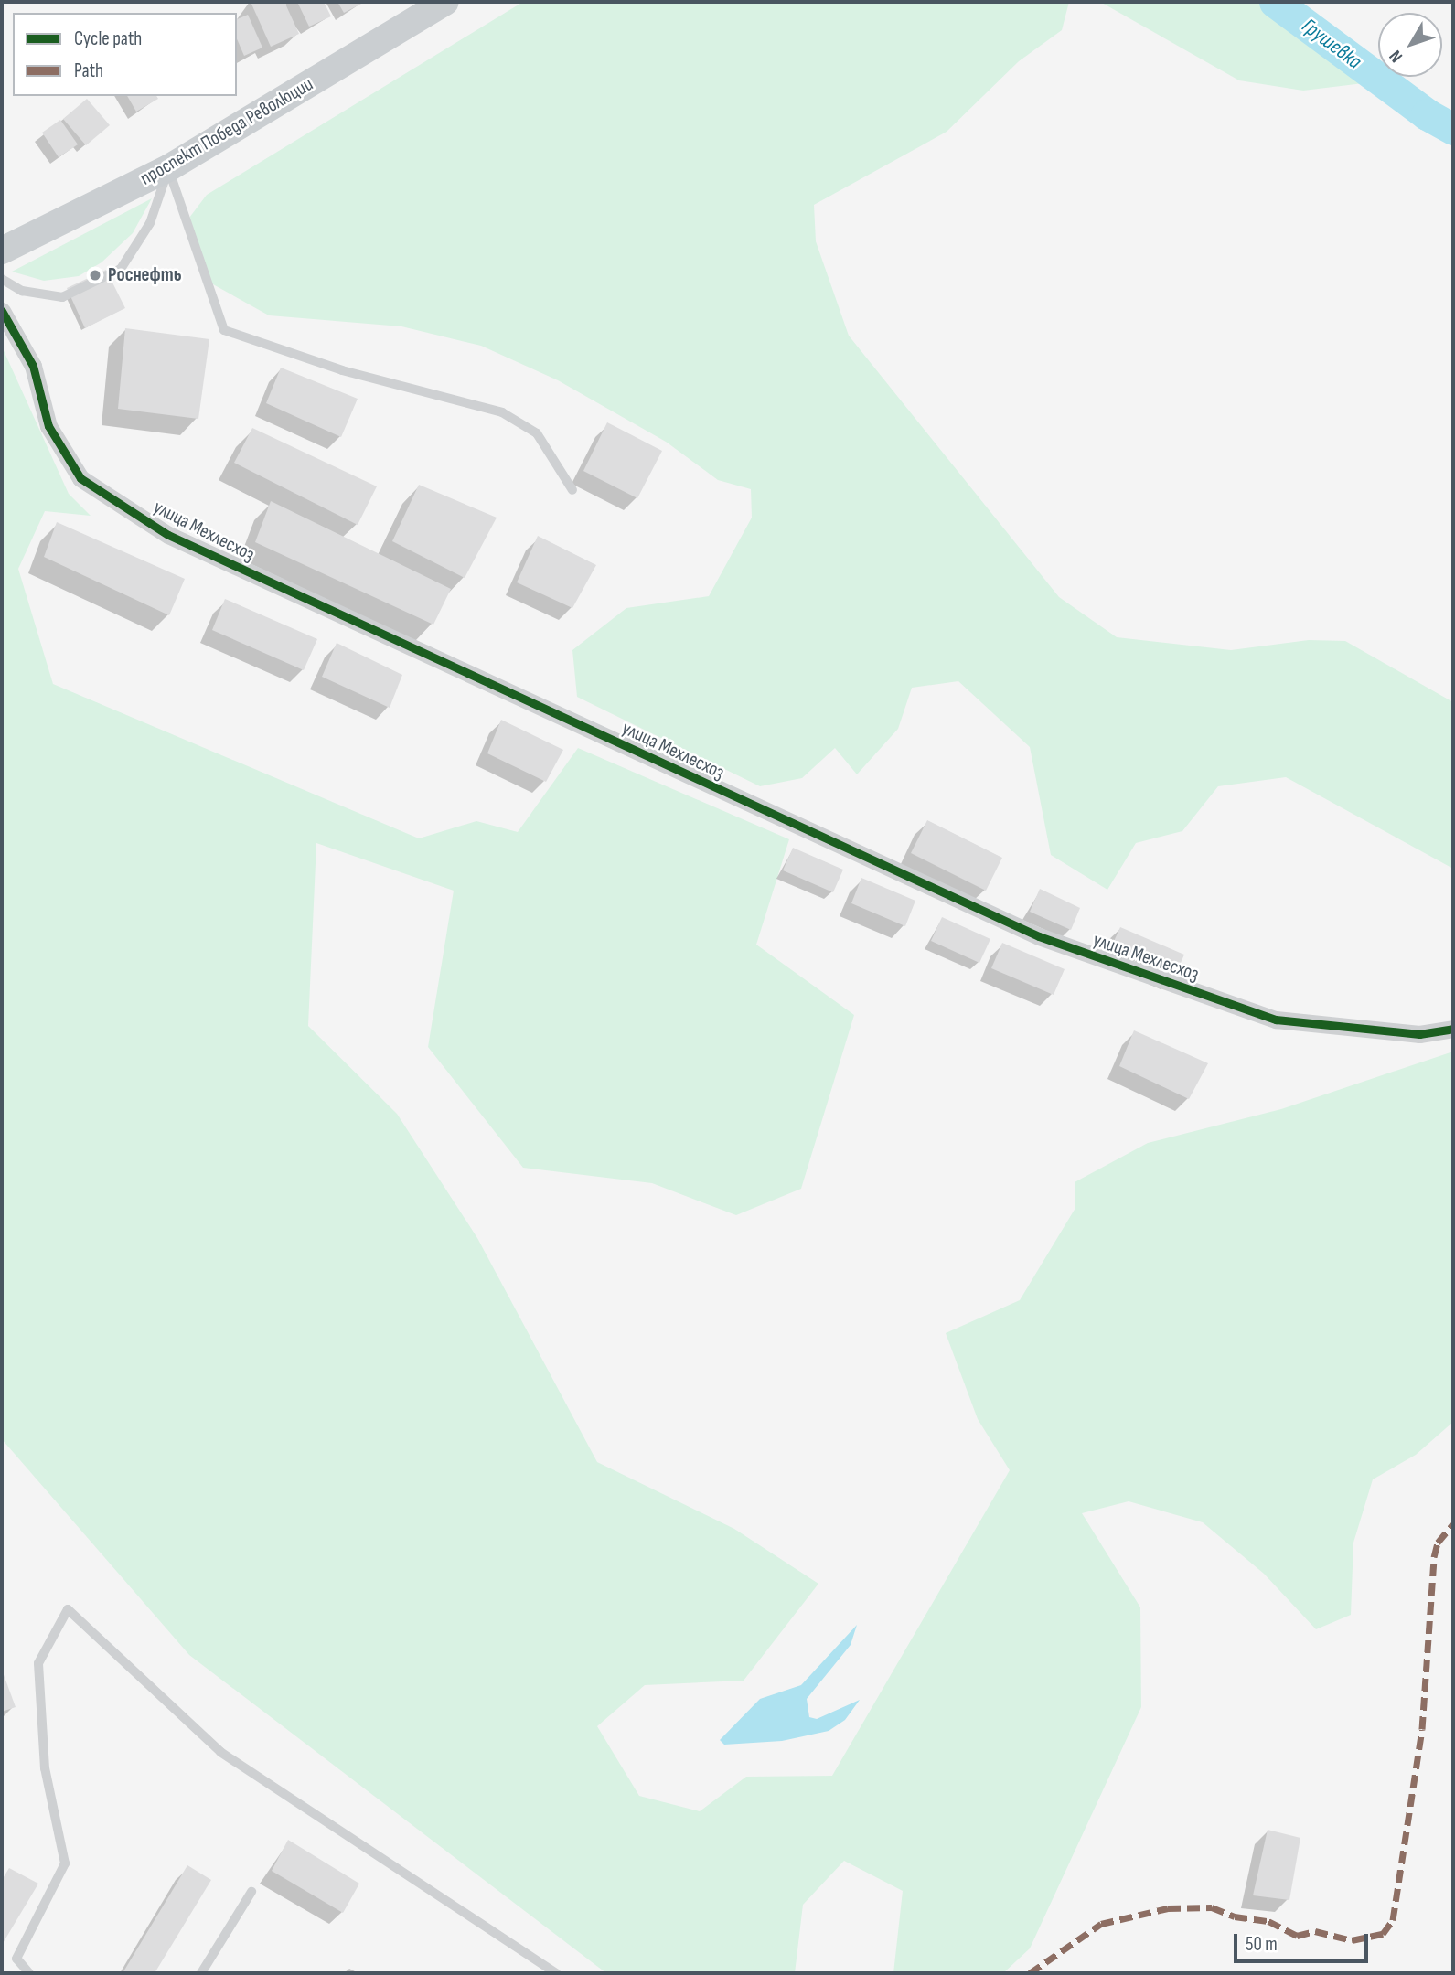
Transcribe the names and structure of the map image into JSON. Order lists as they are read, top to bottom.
{
  "streets": {
    "main road": ["проспект Победа Революции"],
    "street": ["улица Мехлесхоз"]
  },
  "water": ["Грушевка"],
  "places": ["Роснефть"],
  "legend": ["Cycle path", "Path"],
  "scale_bar": "50 m",
  "north": "bottom left"
}
